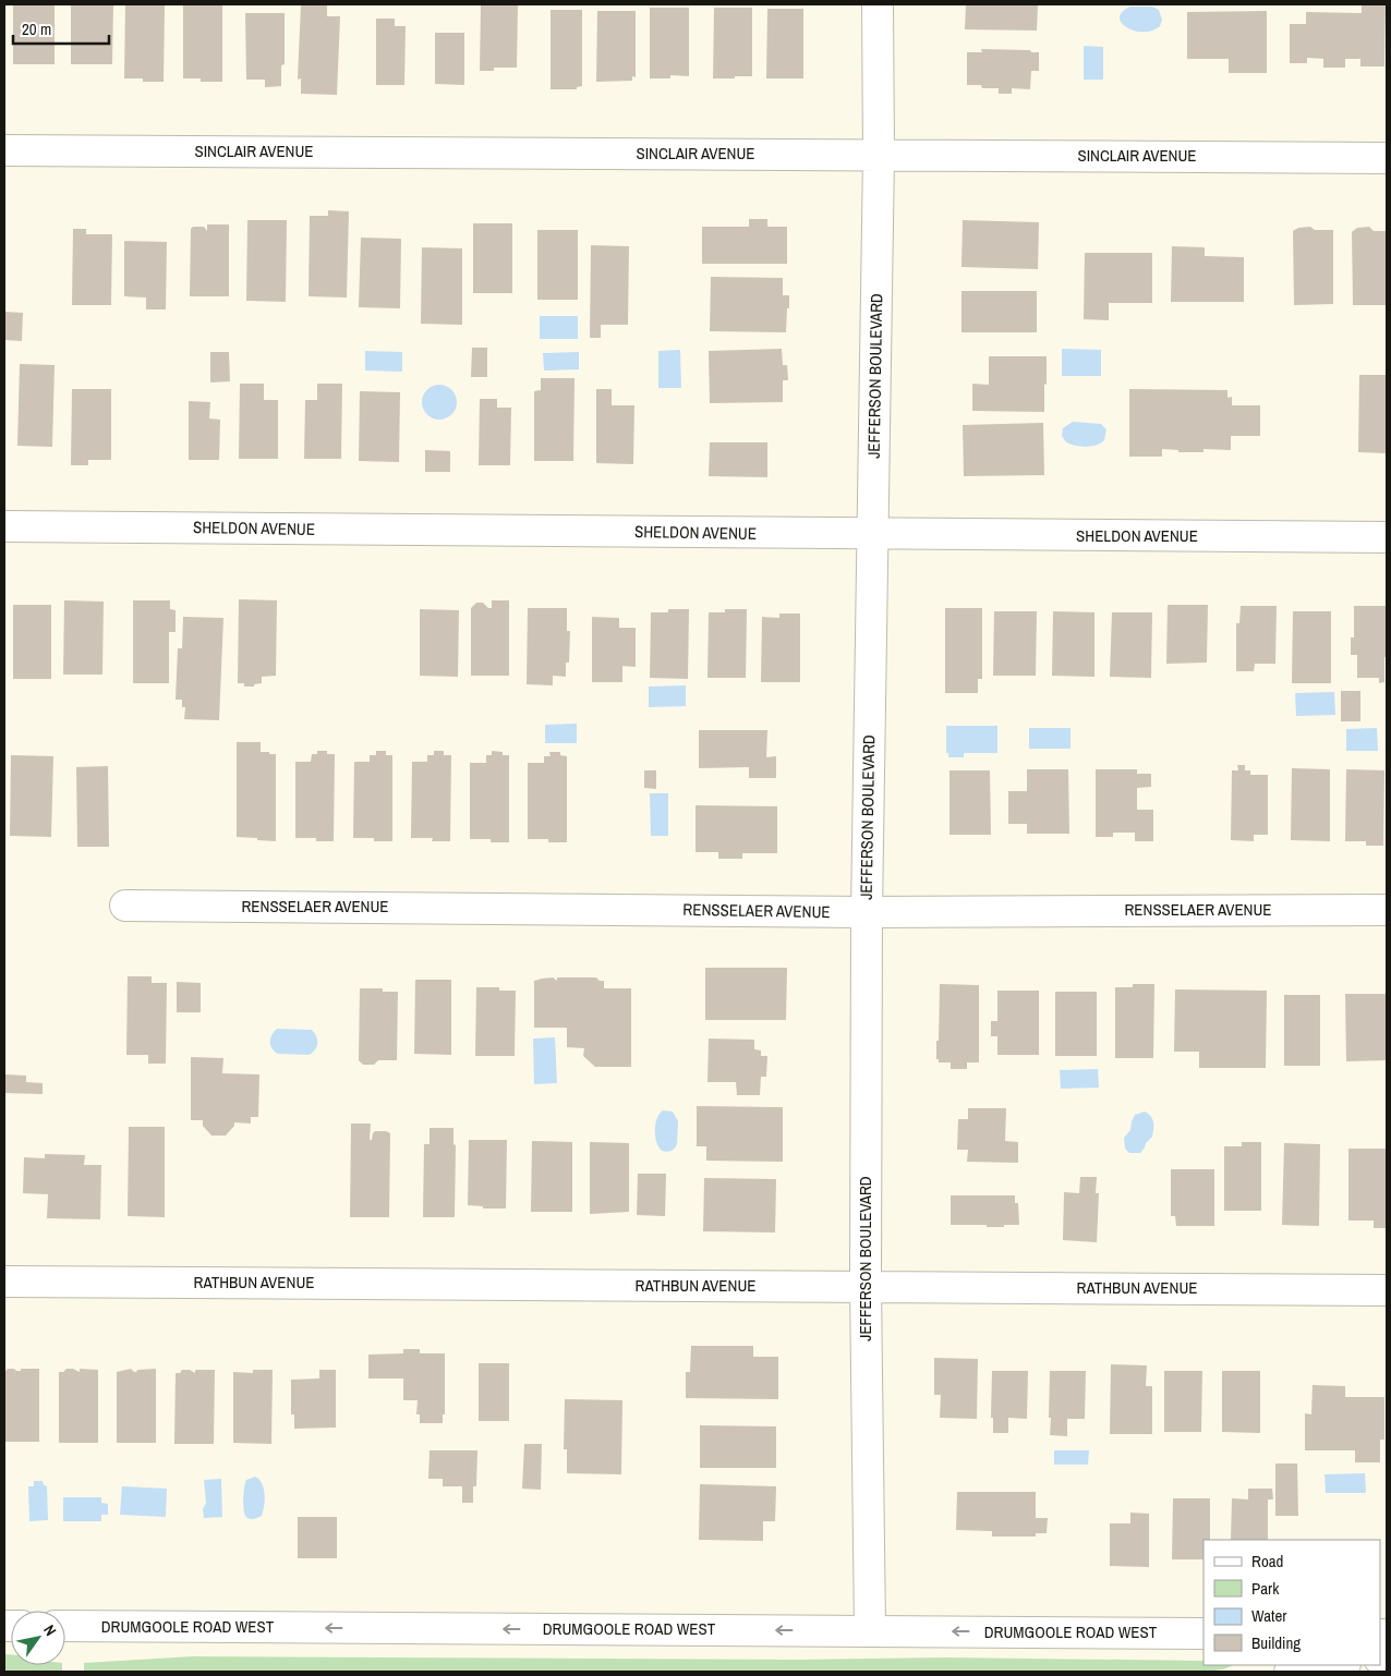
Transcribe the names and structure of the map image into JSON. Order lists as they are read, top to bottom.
{
  "streets": {
    "main road": [
      "SINCLAIR AVENUE",
      "JEFFERSON BOULEVARD",
      "SHELDON AVENUE",
      "RENSSELAER AVENUE",
      "RATHBUN AVENUE",
      "DRUMGOOLE ROAD WEST"
    ]
  },
  "crossings": [
    ["SINCLAIR AVENUE", "JEFFERSON BOULEVARD"],
    ["JEFFERSON BOULEVARD", "SHELDON AVENUE"],
    ["JEFFERSON BOULEVARD", "RENSSELAER AVENUE"],
    ["JEFFERSON BOULEVARD", "RATHBUN AVENUE"],
    ["JEFFERSON BOULEVARD", "DRUMGOOLE ROAD WEST"]
  ],
  "one_way": ["DRUMGOOLE ROAD WEST"],
  "legend": [
    "Road",
    "Park",
    "Water",
    "Building"
  ],
  "scale_bar": "20 m",
  "north": "top right"
}
